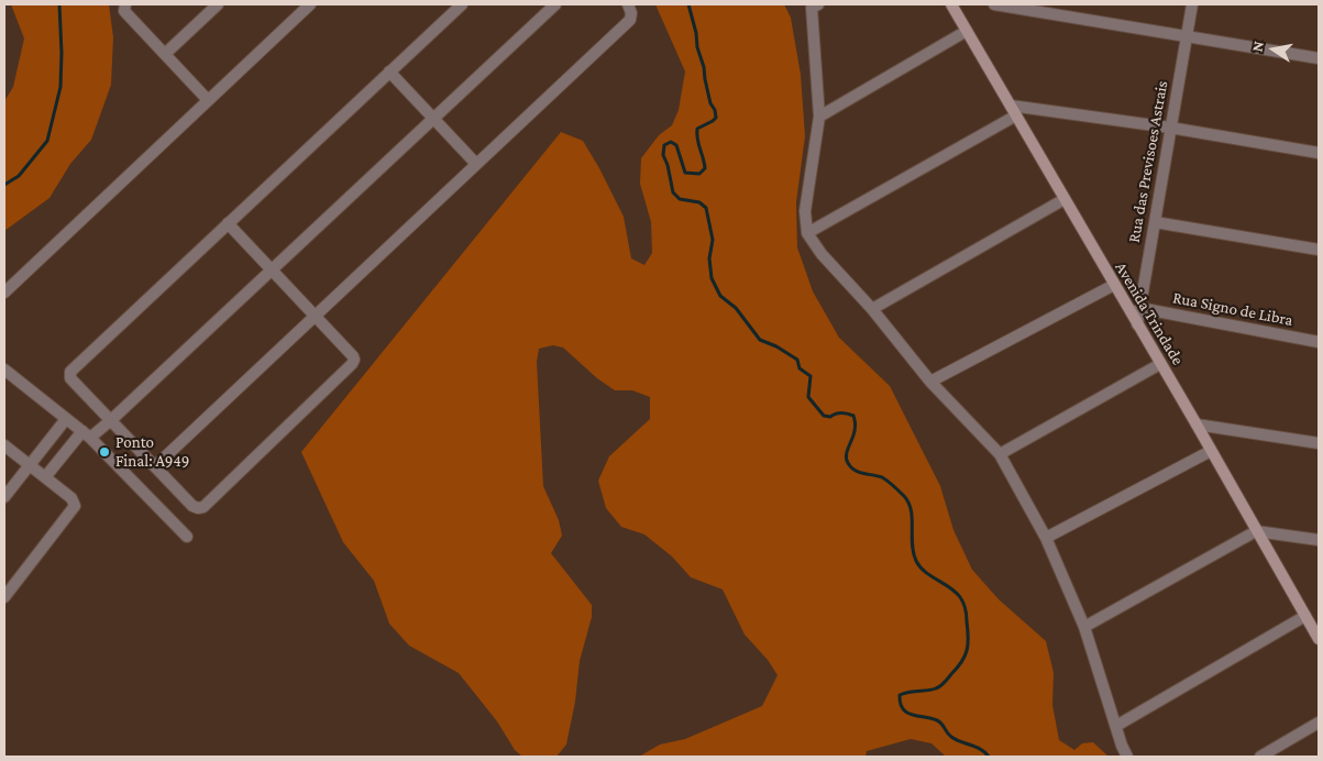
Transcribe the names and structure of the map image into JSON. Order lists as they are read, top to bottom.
{
  "streets": {
    "main road": ["Avenida Trindade"],
    "street": ["Rua das Previsoes Astrais", "Rua Signo de Libra"]
  },
  "crossings": [
    ["Rua das Previsoes Astrais", "Rua Signo de Libra"],
    ["Rua das Previsoes Astrais", "Avenida Trindade"]
  ],
  "places": ["Ponto Final: A949"],
  "north": "left"
}
